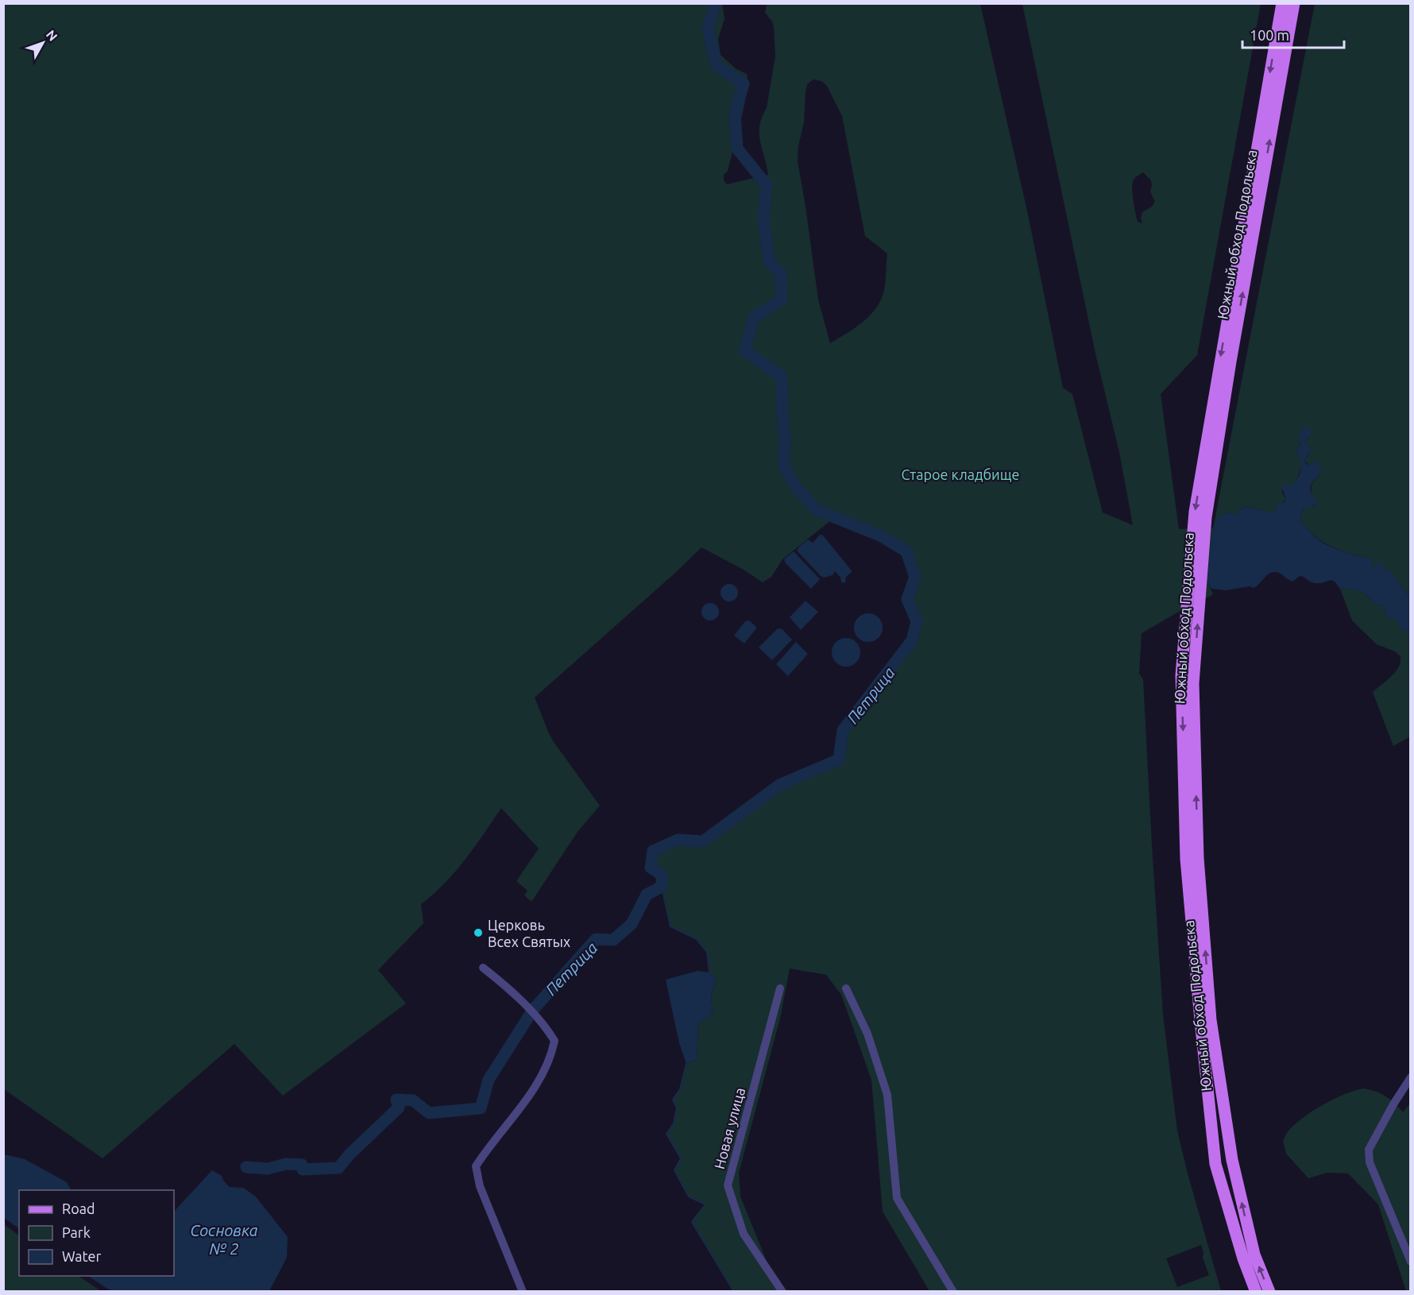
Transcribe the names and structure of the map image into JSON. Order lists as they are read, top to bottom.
{
  "streets": {
    "main road": ["Южный обход Подольска"],
    "street": ["Новая улица"]
  },
  "water": ["Петрица", "Сосновка № 2"],
  "parks": ["Старое кладбище"],
  "places": ["Церковь Всех Святых"],
  "legend": ["Road", "Park", "Water"],
  "scale_bar": "100 m",
  "north": "top right"
}
